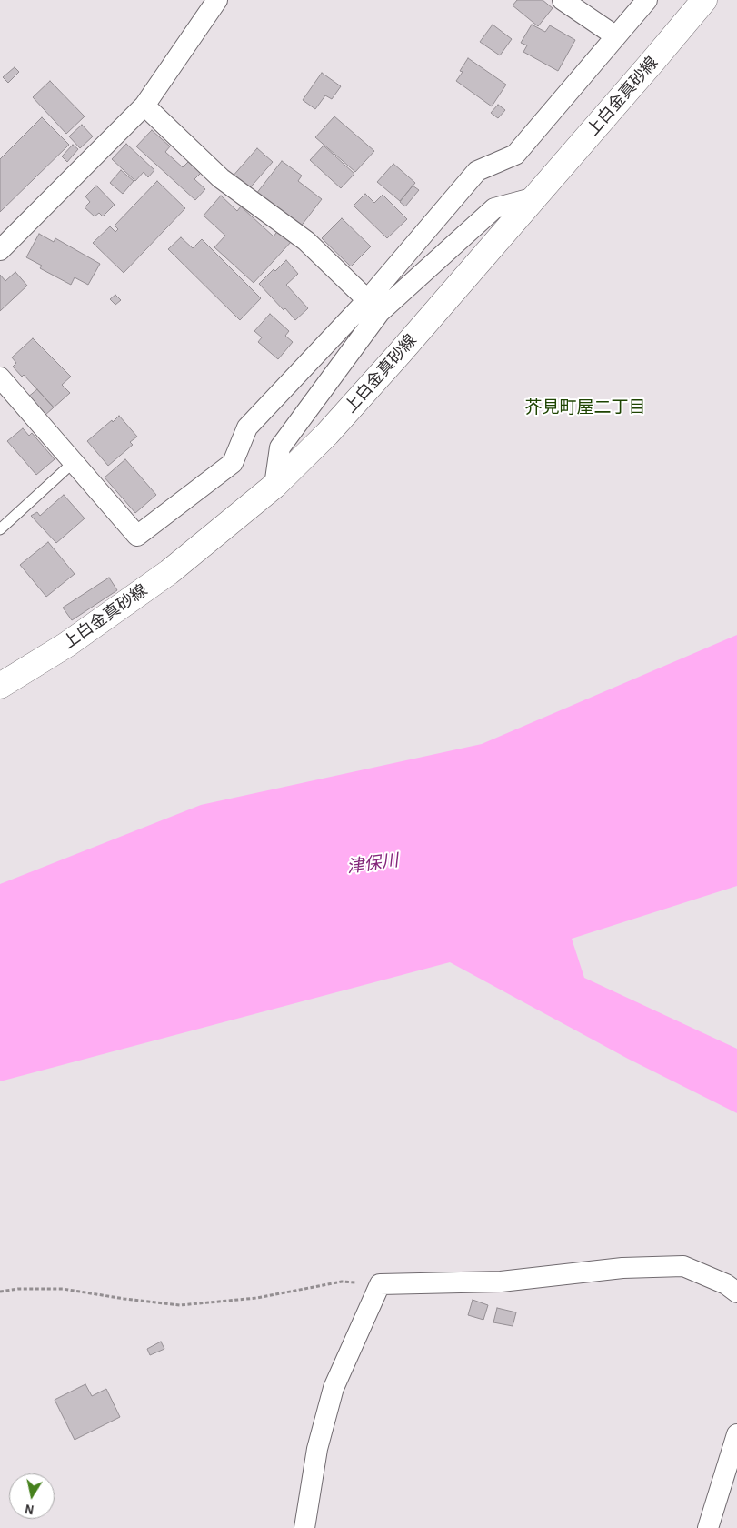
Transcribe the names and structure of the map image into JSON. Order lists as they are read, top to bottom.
{
  "streets": {
    "main road": ["上白金真砂線"]
  },
  "districts": ["芥見町屋二丁目"],
  "water": ["津保川"],
  "north": "bottom"
}
